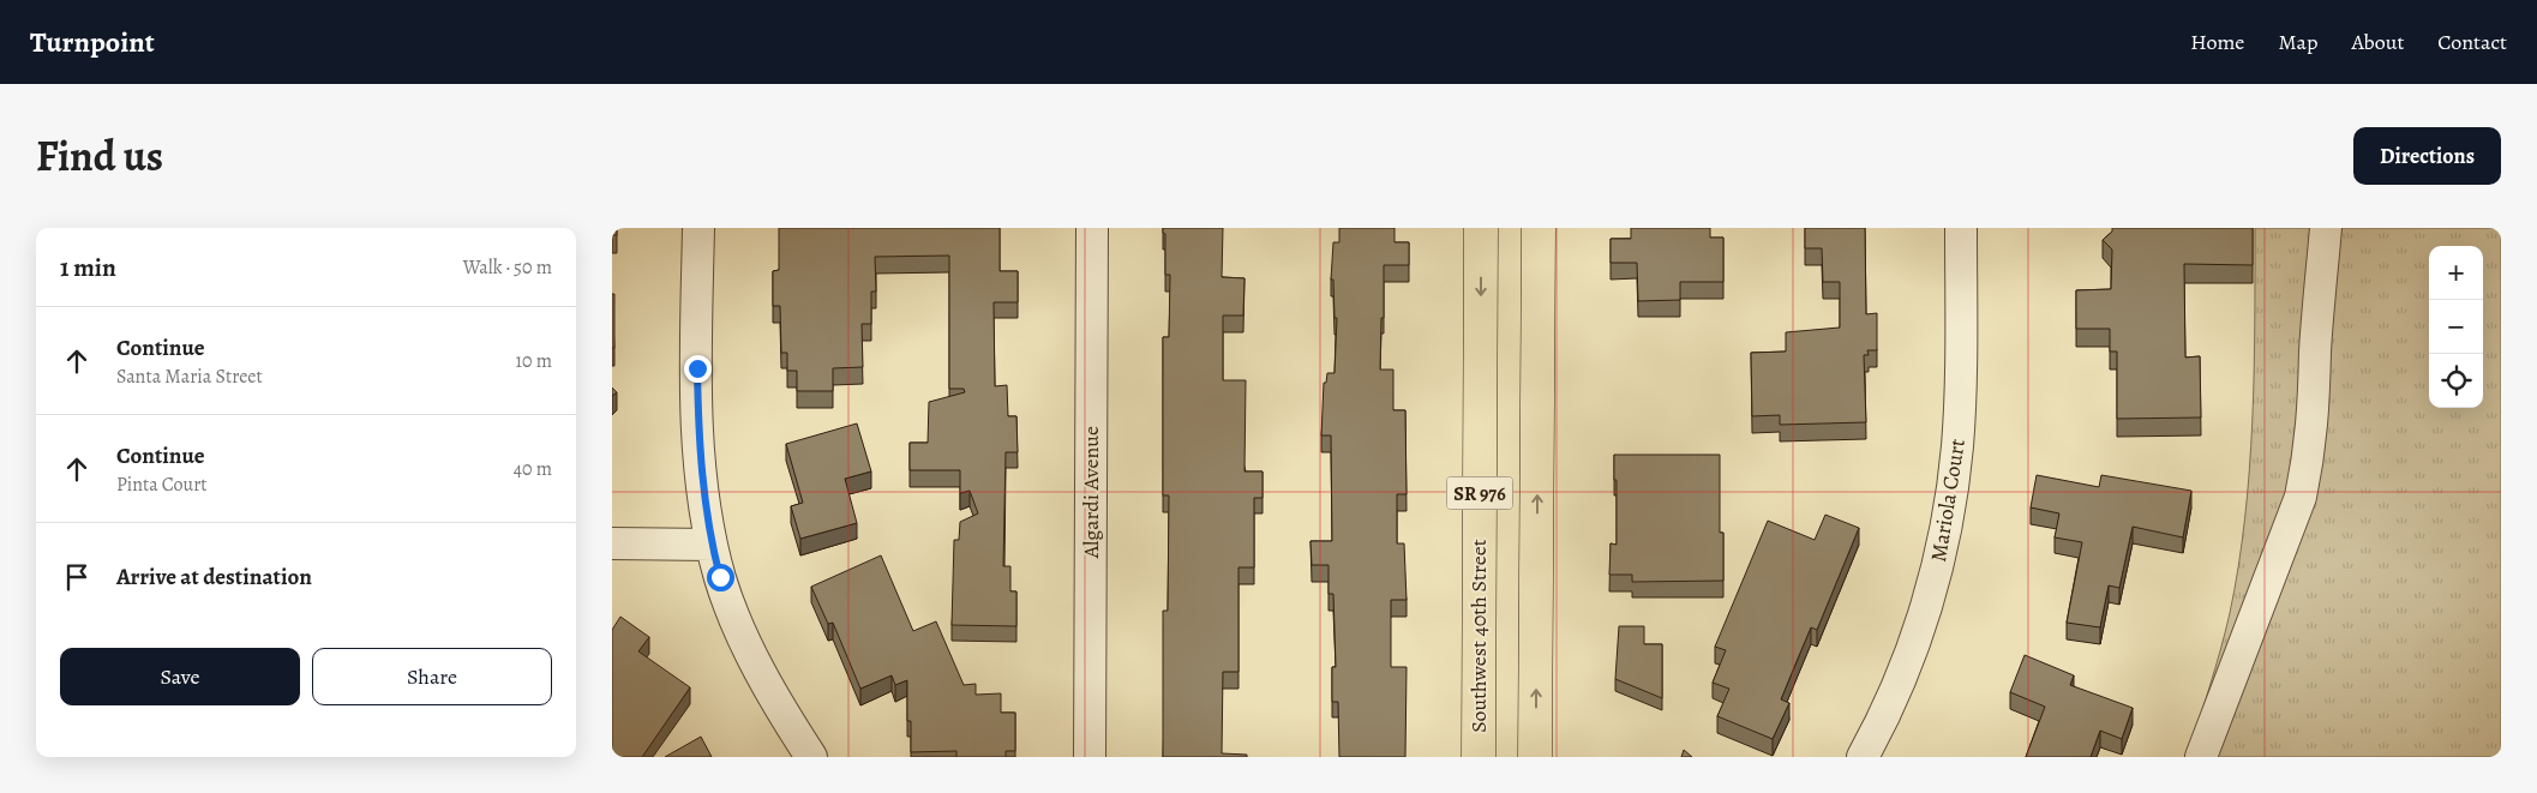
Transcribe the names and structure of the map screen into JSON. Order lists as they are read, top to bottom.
{
  "streets": {
    "main road": ["SR 976", "Southwest 40th Street"],
    "street": ["Algardi Avenue", "Mariola Court"]
  },
  "page": {
    "header": "Turnpoint",
    "nav": [
      "Home",
      "Map",
      "About",
      "Contact"
    ],
    "title": "Find us",
    "buttons": [
      "Directions",
      ["Save", "Share"]
    ],
    "heading": ["1 min", "Walk · 50 m"],
    "map_buttons": ["+", "−"],
    "list": [
      ["Continue", "Santa Maria Street", "10 m"],
      ["Continue", "Pinta Court", "40 m"],
      "Arrive at destination"
    ]
  }
}
